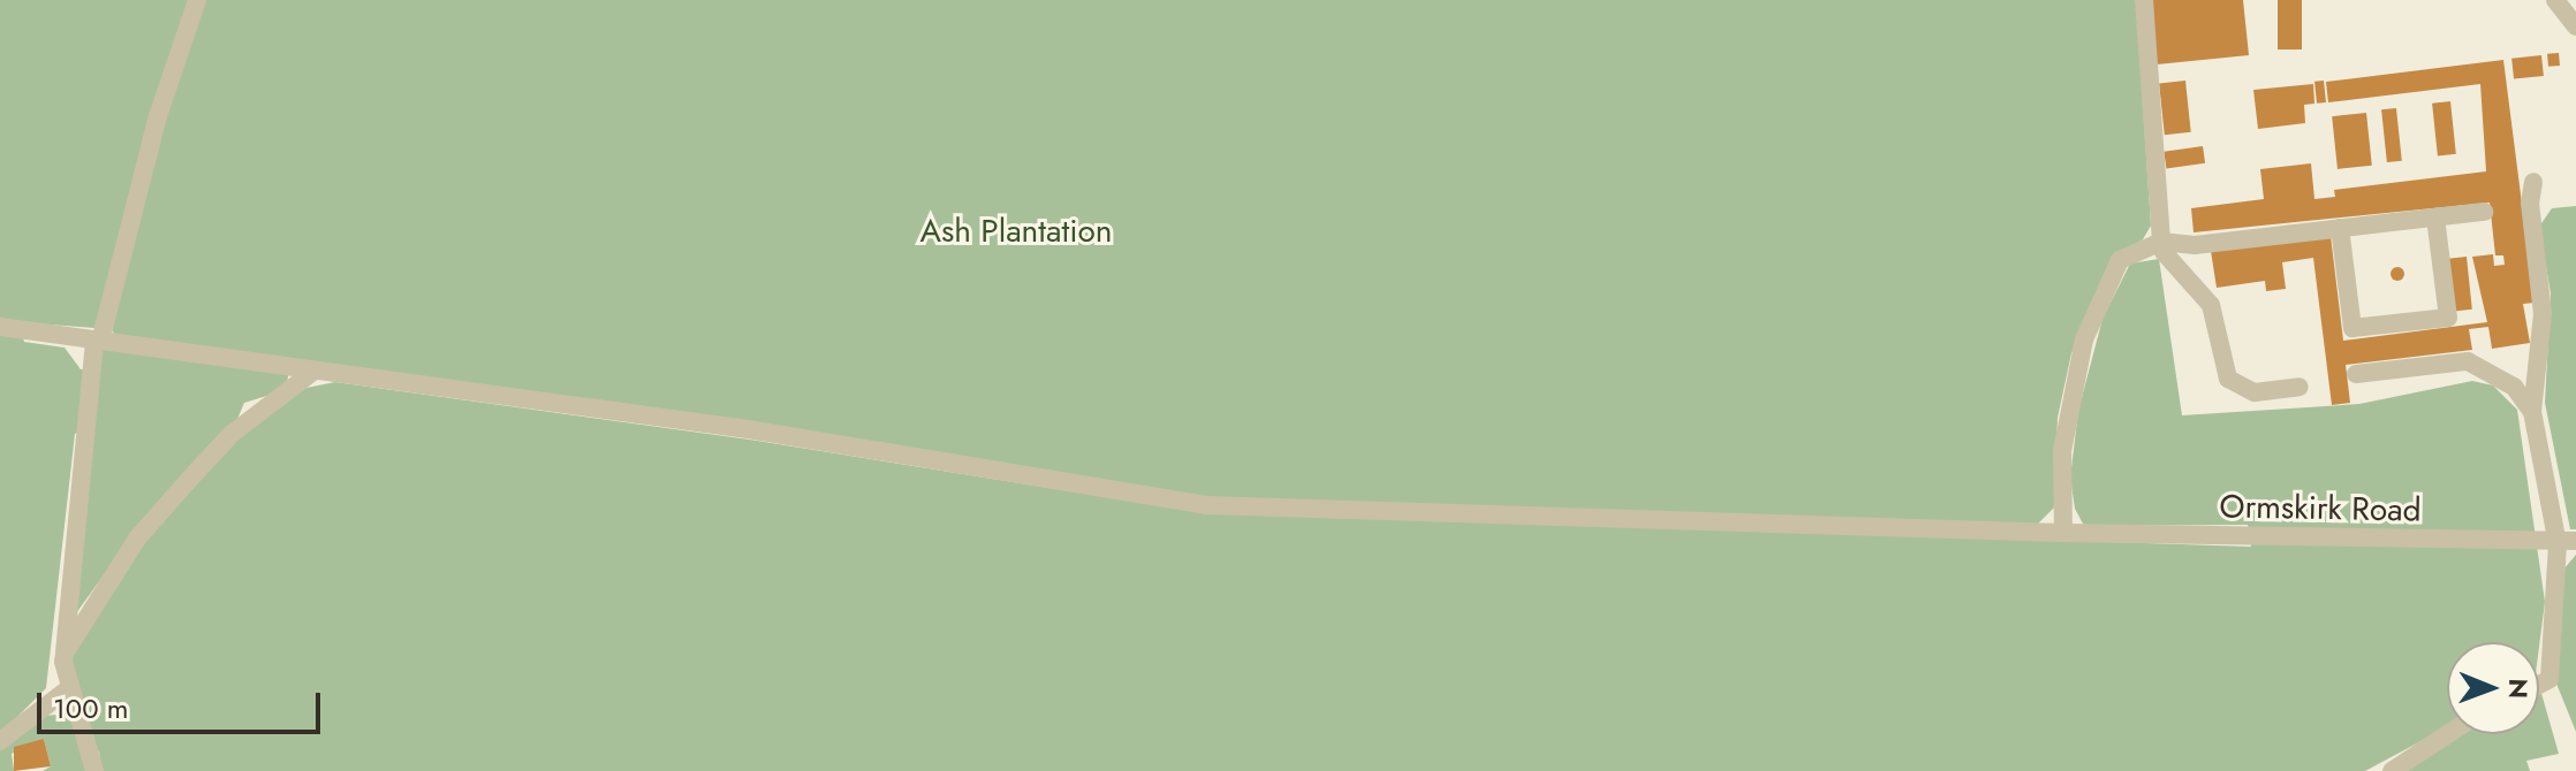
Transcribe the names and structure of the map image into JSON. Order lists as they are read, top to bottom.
{
  "streets": {
    "street": ["Ormskirk Road"]
  },
  "parks": ["Ash Plantation"],
  "scale_bar": "100 m",
  "north": "right"
}
